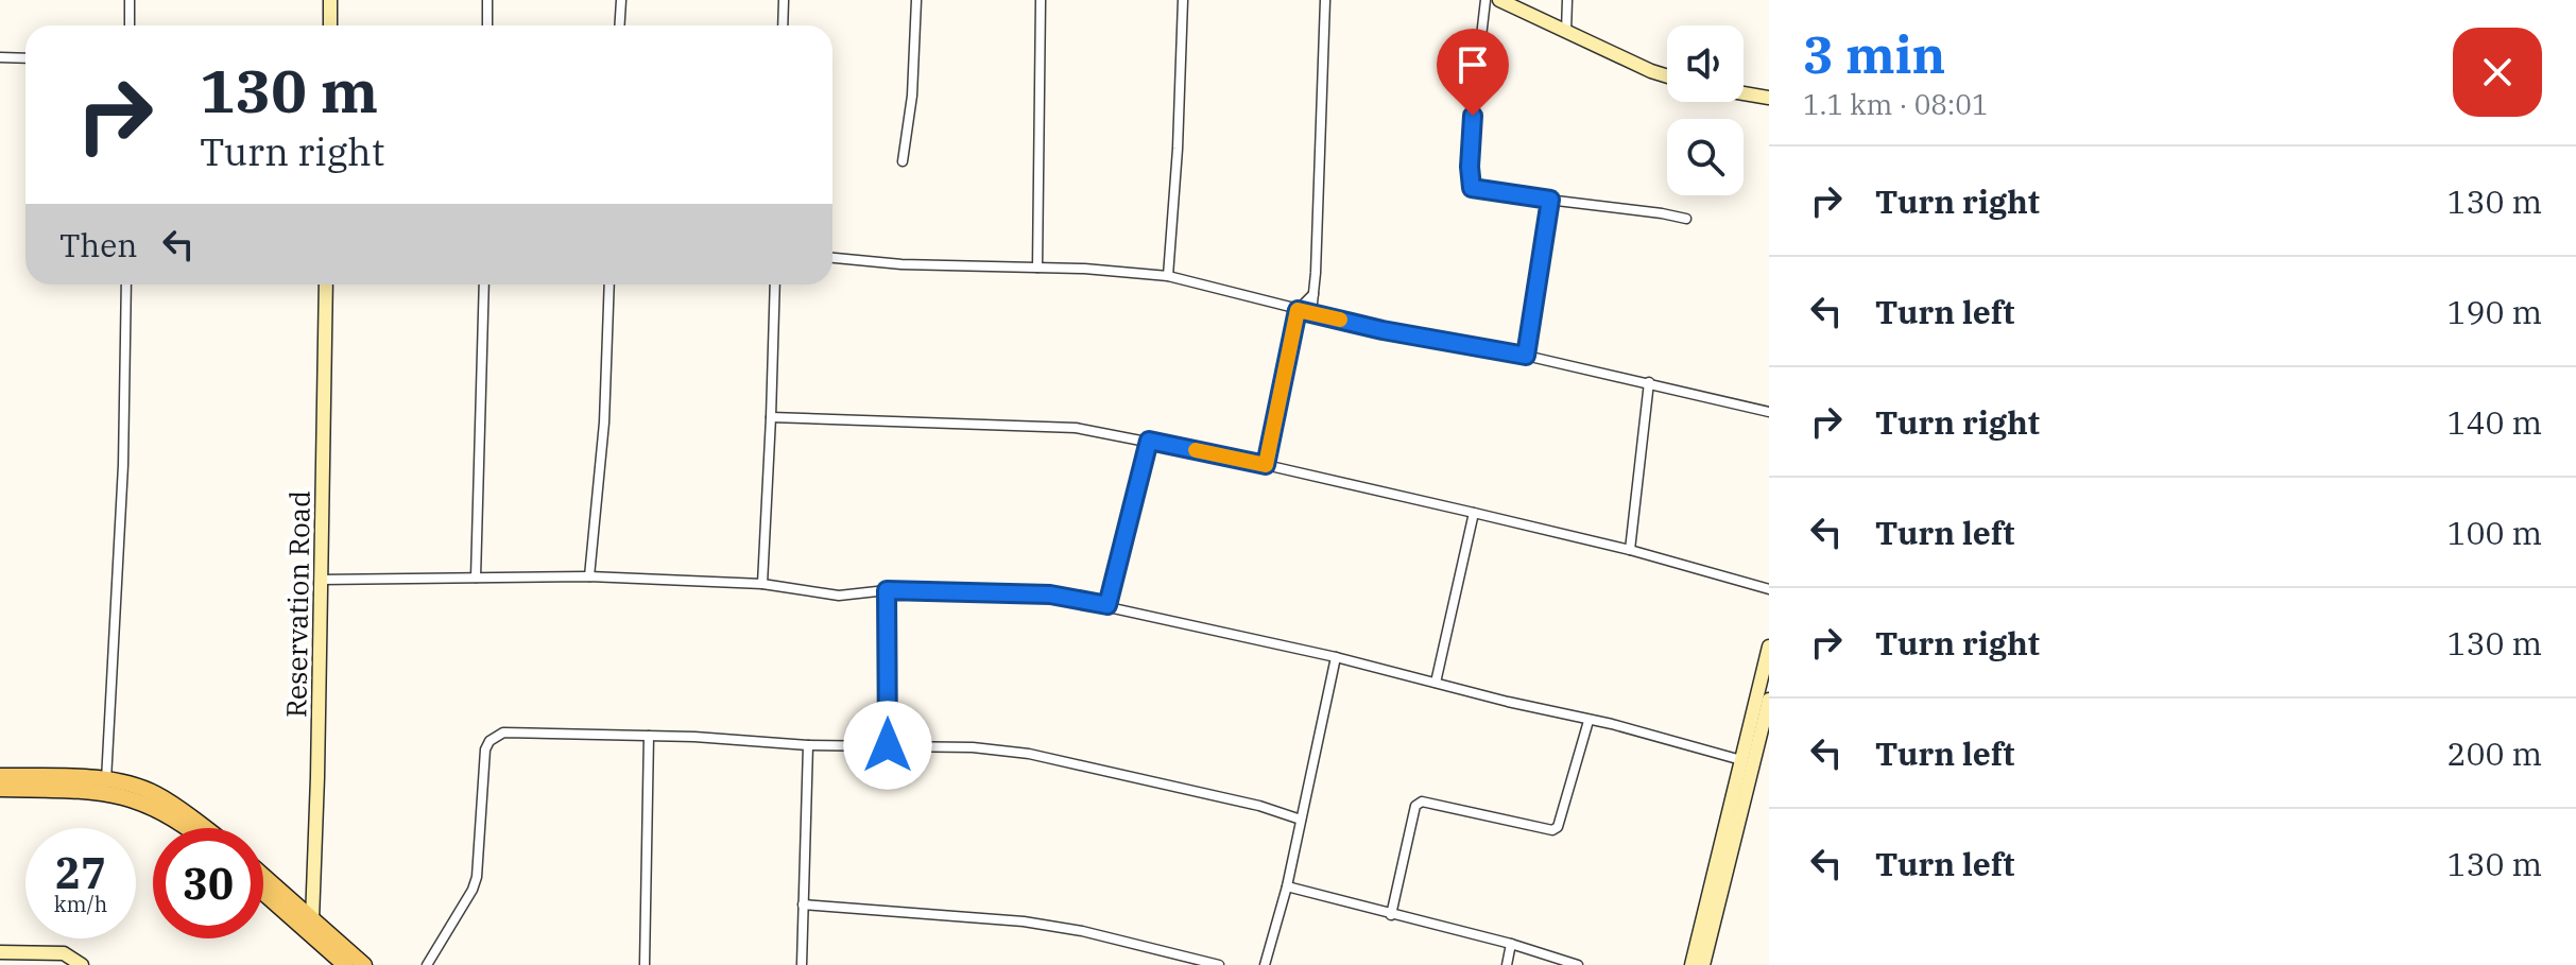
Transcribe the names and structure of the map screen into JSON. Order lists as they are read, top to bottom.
{
  "streets": {
    "street": ["Reservation Road"]
  },
  "page": {
    "heading": ["3 min", "1.1 km · 08:01"],
    "turn": ["130 m", "Turn right"],
    "list": [
      {
        "name": "Turn right",
        "value": "130 m"
      },
      {
        "name": "Turn left",
        "value": "190 m"
      },
      {
        "name": "Turn right",
        "value": "140 m"
      },
      {
        "name": "Turn left",
        "value": "100 m"
      },
      {
        "name": "Turn right",
        "value": "130 m"
      },
      {
        "name": "Turn left",
        "value": "200 m"
      },
      {
        "name": "Turn left",
        "value": "130 m"
      }
    ],
    "then": "Then",
    "speed": "27 km/h",
    "limit": "30"
  }
}
